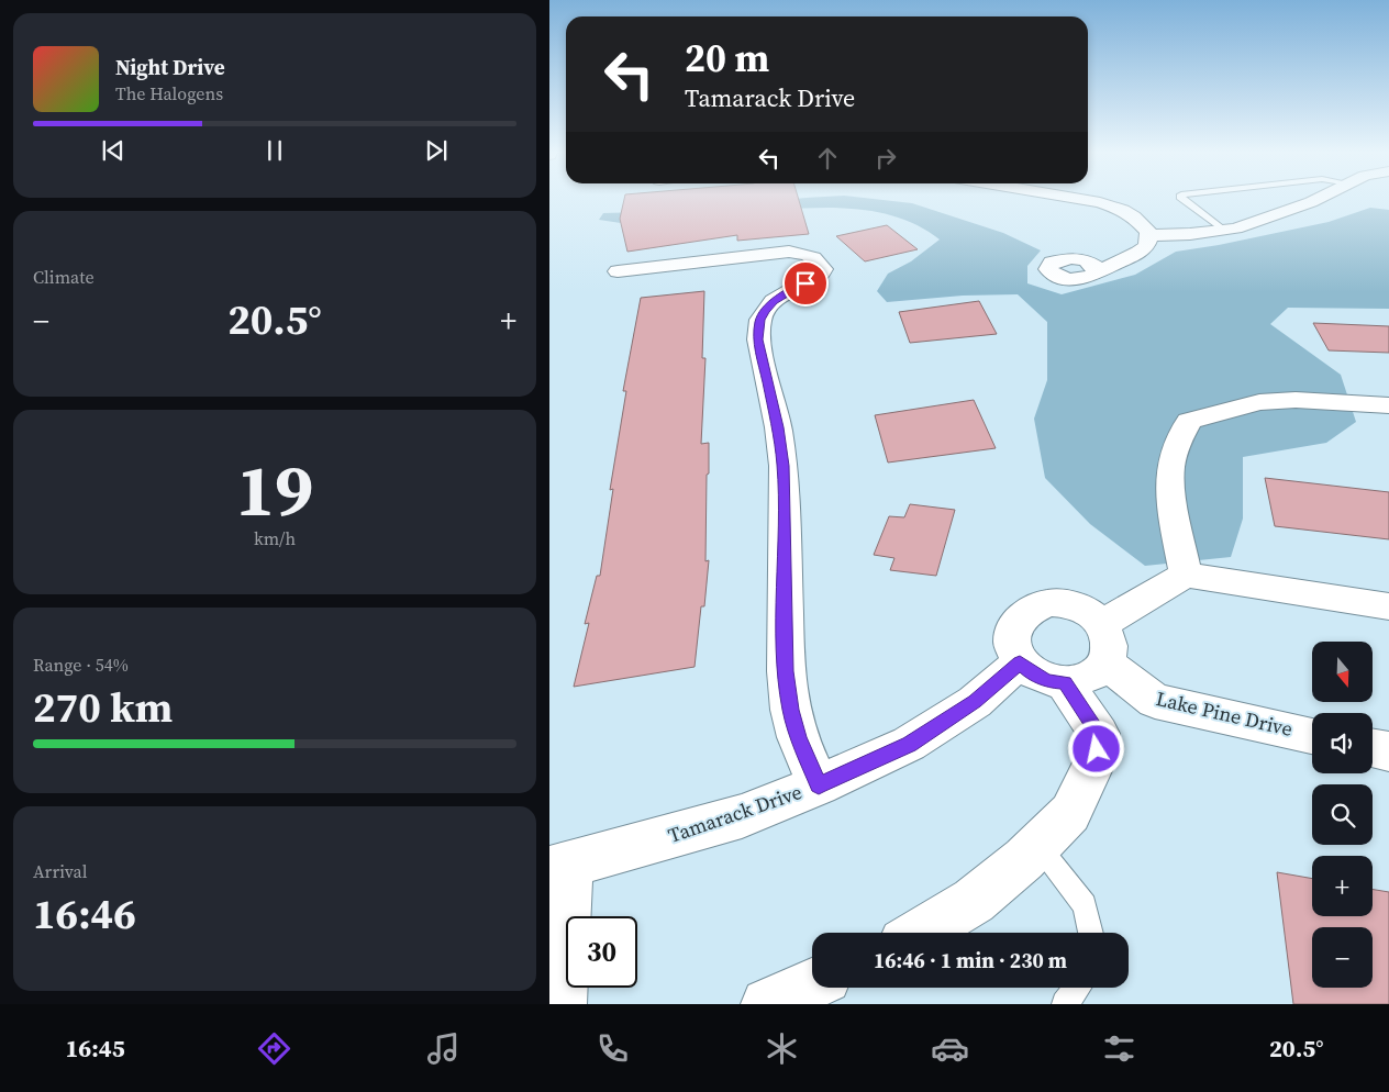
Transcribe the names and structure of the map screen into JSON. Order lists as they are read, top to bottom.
{
  "streets": {
    "street": ["Lake Pine Drive", "Tamarack Drive"]
  },
  "crossings": [
    ["Lake Pine Drive", "Tamarack Drive"]
  ],
  "north": "bottom",
  "page": {
    "turn": ["20 m", "Tamarack Drive"],
    "song": ["Night Drive", "The Halogens"],
    "tile": [
      "Climate",
      ["19", "km/h"],
      ["Range · 54%", "270 km"],
      ["Arrival", "16:46"]
    ],
    "heat": ["−", "20.5°", "+"],
    "map_buttons": ["+", "−"],
    "limit": "30",
    "trip": "16:46 · 1 min · 230 m",
    "tabs": ["16:45", "20.5°"]
  }
}
